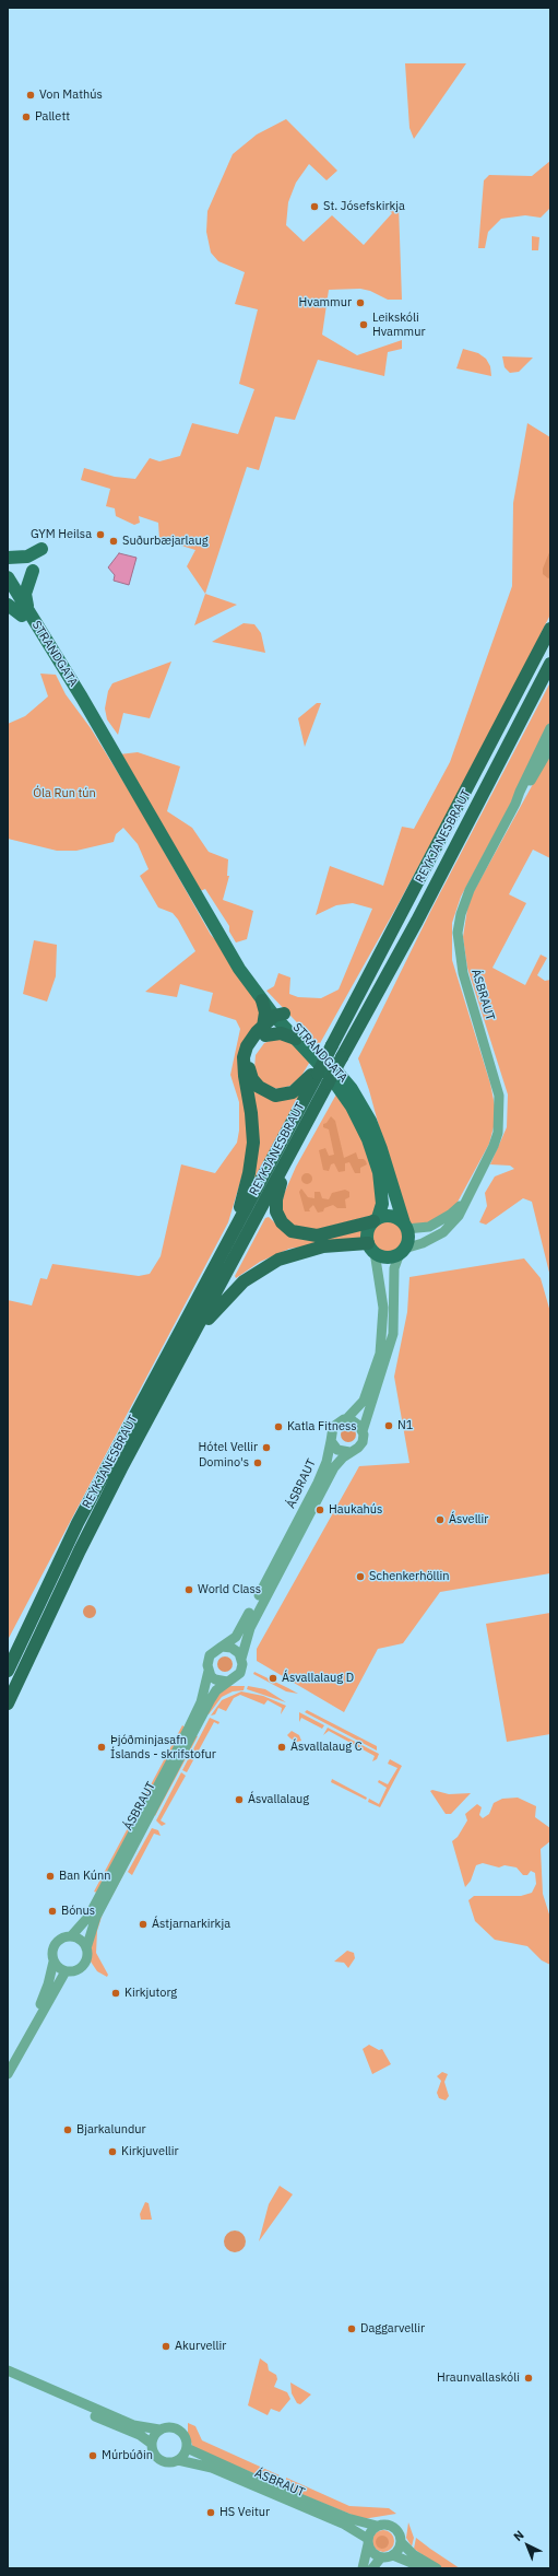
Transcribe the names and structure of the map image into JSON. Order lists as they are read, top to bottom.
{
  "streets": {
    "highway": ["REYKJANESBRAUT"],
    "main road": ["STRANDGATA"],
    "street": ["ÁSBRAUT"]
  },
  "crossings": [
    ["STRANDGATA", "ÁSBRAUT"]
  ],
  "parks": ["Óla Run tún"],
  "places": [
    "Von Mathús",
    "Pallett",
    "St. Jósefskirkja",
    "Hvammur",
    "Leikskóli Hvammur",
    "GYM Heilsa",
    "Suðurbæjarlaug",
    "N1",
    "Katla Fitness",
    "Hótel Vellir",
    "Domino's",
    "Haukahús",
    "Ásvellir",
    "Schenkerhöllin",
    "World Class",
    "Ásvallalaug D",
    "Þjóðminjasafn Íslands - skrifstofur",
    "Ásvallalaug C",
    "Ásvallalaug",
    "Ban Kúnn",
    "Bónus",
    "Ástjarnarkirkja",
    "Kirkjutorg",
    "Bjarkalundur",
    "Kirkjuvellir",
    "Daggarvellir",
    "Akurvellir",
    "Hraunvallaskóli",
    "Múrbúðin",
    "HS Veitur"
  ],
  "north": "top left"
}
